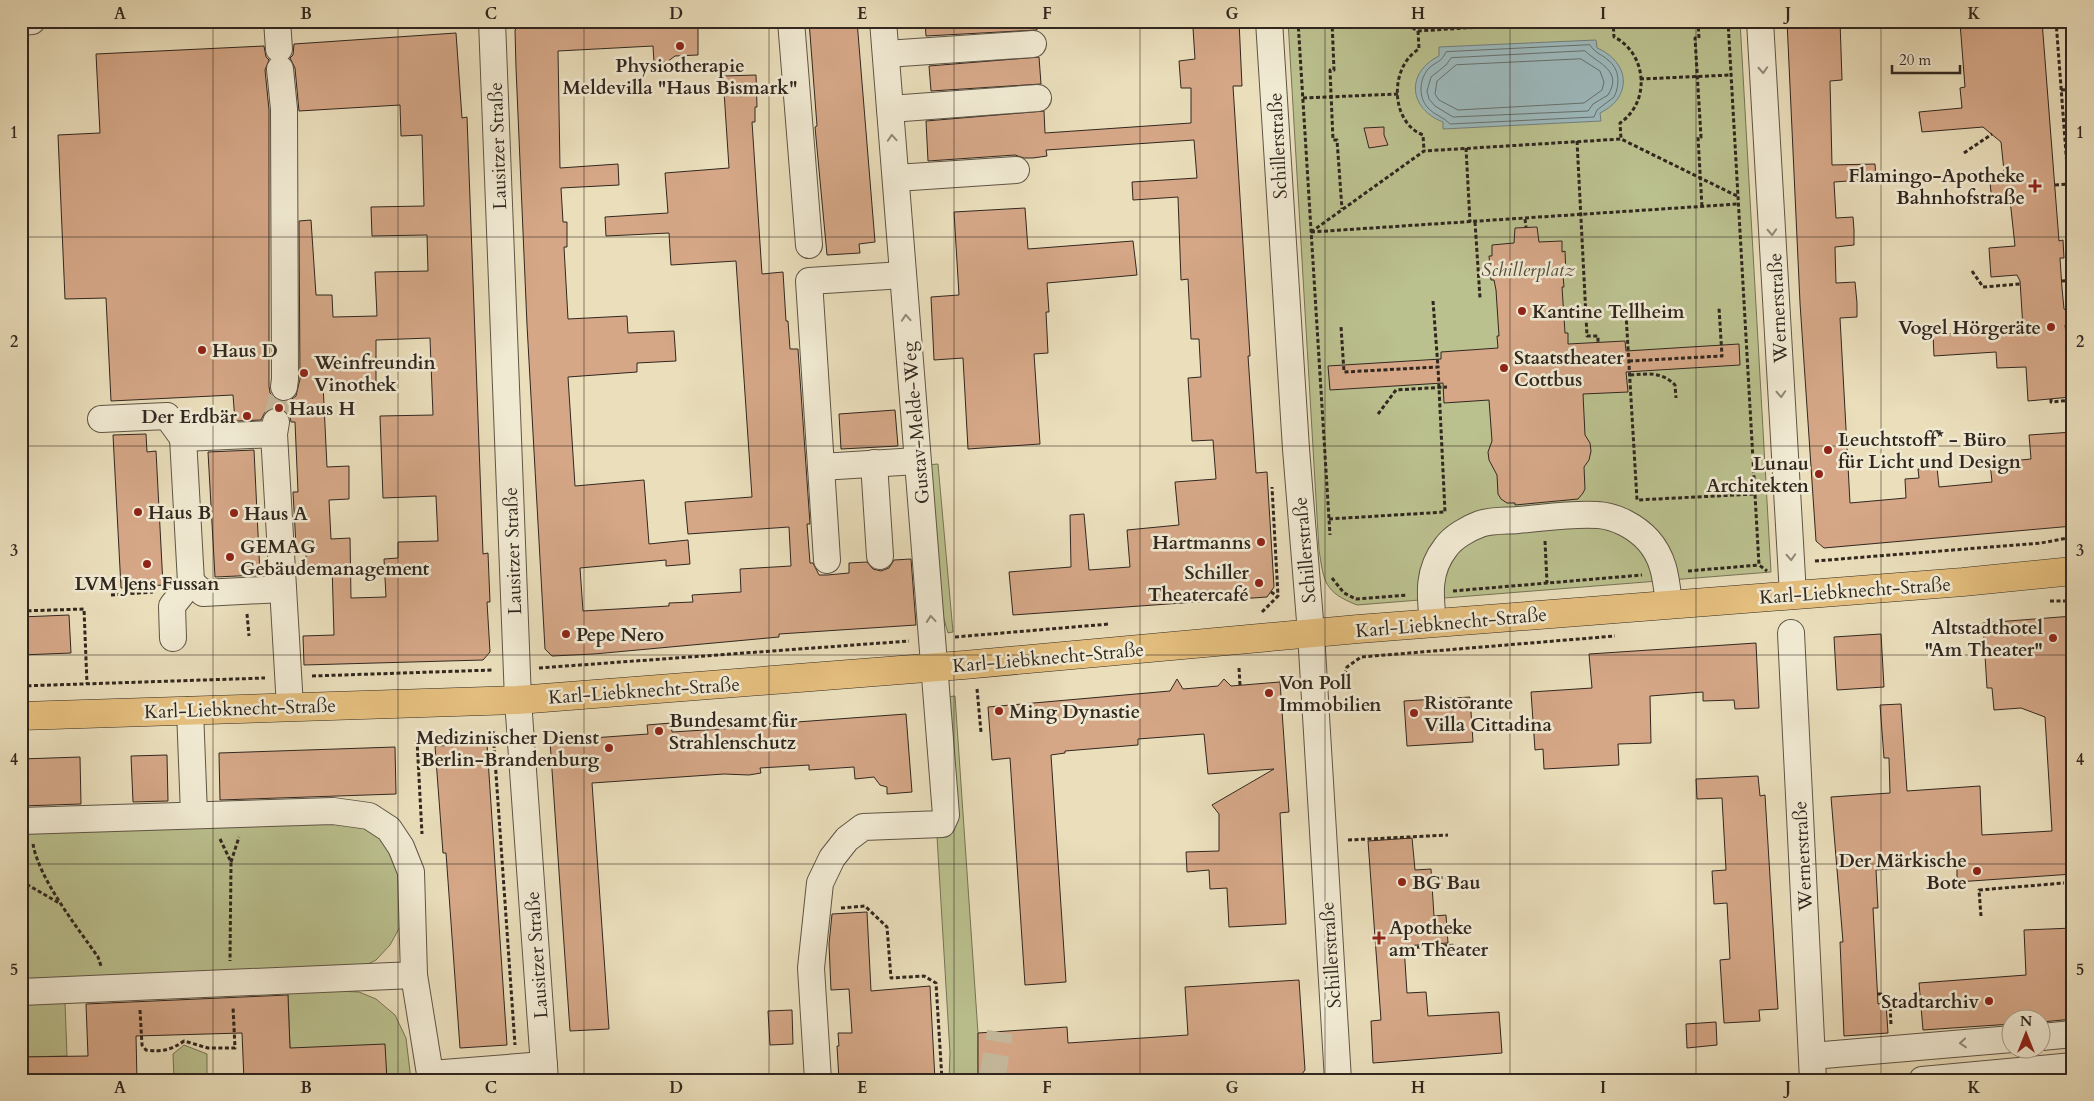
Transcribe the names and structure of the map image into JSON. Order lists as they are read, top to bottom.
{
  "streets": {
    "main road": ["Karl-Liebknecht-Straße"],
    "street": [
      "Lausitzer Straße",
      "Schillerstraße",
      "Wernerstraße",
      "Gustav-Melde-Weg"
    ]
  },
  "crossings": [
    ["Lausitzer Straße", "Karl-Liebknecht-Straße"],
    ["Schillerstraße", "Karl-Liebknecht-Straße"],
    ["Wernerstraße", "Karl-Liebknecht-Straße"],
    ["Gustav-Melde-Weg", "Karl-Liebknecht-Straße"]
  ],
  "one_way": ["Wernerstraße"],
  "parks": ["Schillerplatz"],
  "places": {
    "other": [
      "Physiotherapie Meldevilla \"Haus Bismark\"",
      "Kantine Tellheim",
      "Vogel Hörgeräte",
      "Haus D",
      "Staatstheater Cottbus",
      "Weinfreundin Vinothek",
      "Haus H",
      "Der Erdbär",
      "Leuchtstoff* - Büro für Licht und Design",
      "Lunau Architekten",
      "Haus B",
      "Haus A",
      "Hartmanns",
      "GEMAG Gebäudemanagement",
      "LVM Jens Fussan",
      "Schiller Theatercafé",
      "Pepe Nero",
      "Altstadthotel \"Am Theater\"",
      "Von Poll Immobilien",
      "Ming Dynastie",
      "Ristorante Villa Cittadina",
      "Bundesamt für Strahlenschutz",
      "Medizinischer Dienst Berlin-Brandenburg",
      "Der Märkische Bote",
      "BG Bau",
      "Stadtarchiv"
    ],
    "health": ["Flamingo-Apotheke Bahnhofstraße", "Apotheke am Theater"]
  },
  "scale_bar": "20 m",
  "north": "top",
  "grid": {
    "columns": [
      "A",
      "B",
      "C",
      "D",
      "E",
      "F",
      "G",
      "H",
      "I",
      "J",
      "K"
    ],
    "rows": [
      "1",
      "2",
      "3",
      "4",
      "5"
    ]
  }
}
